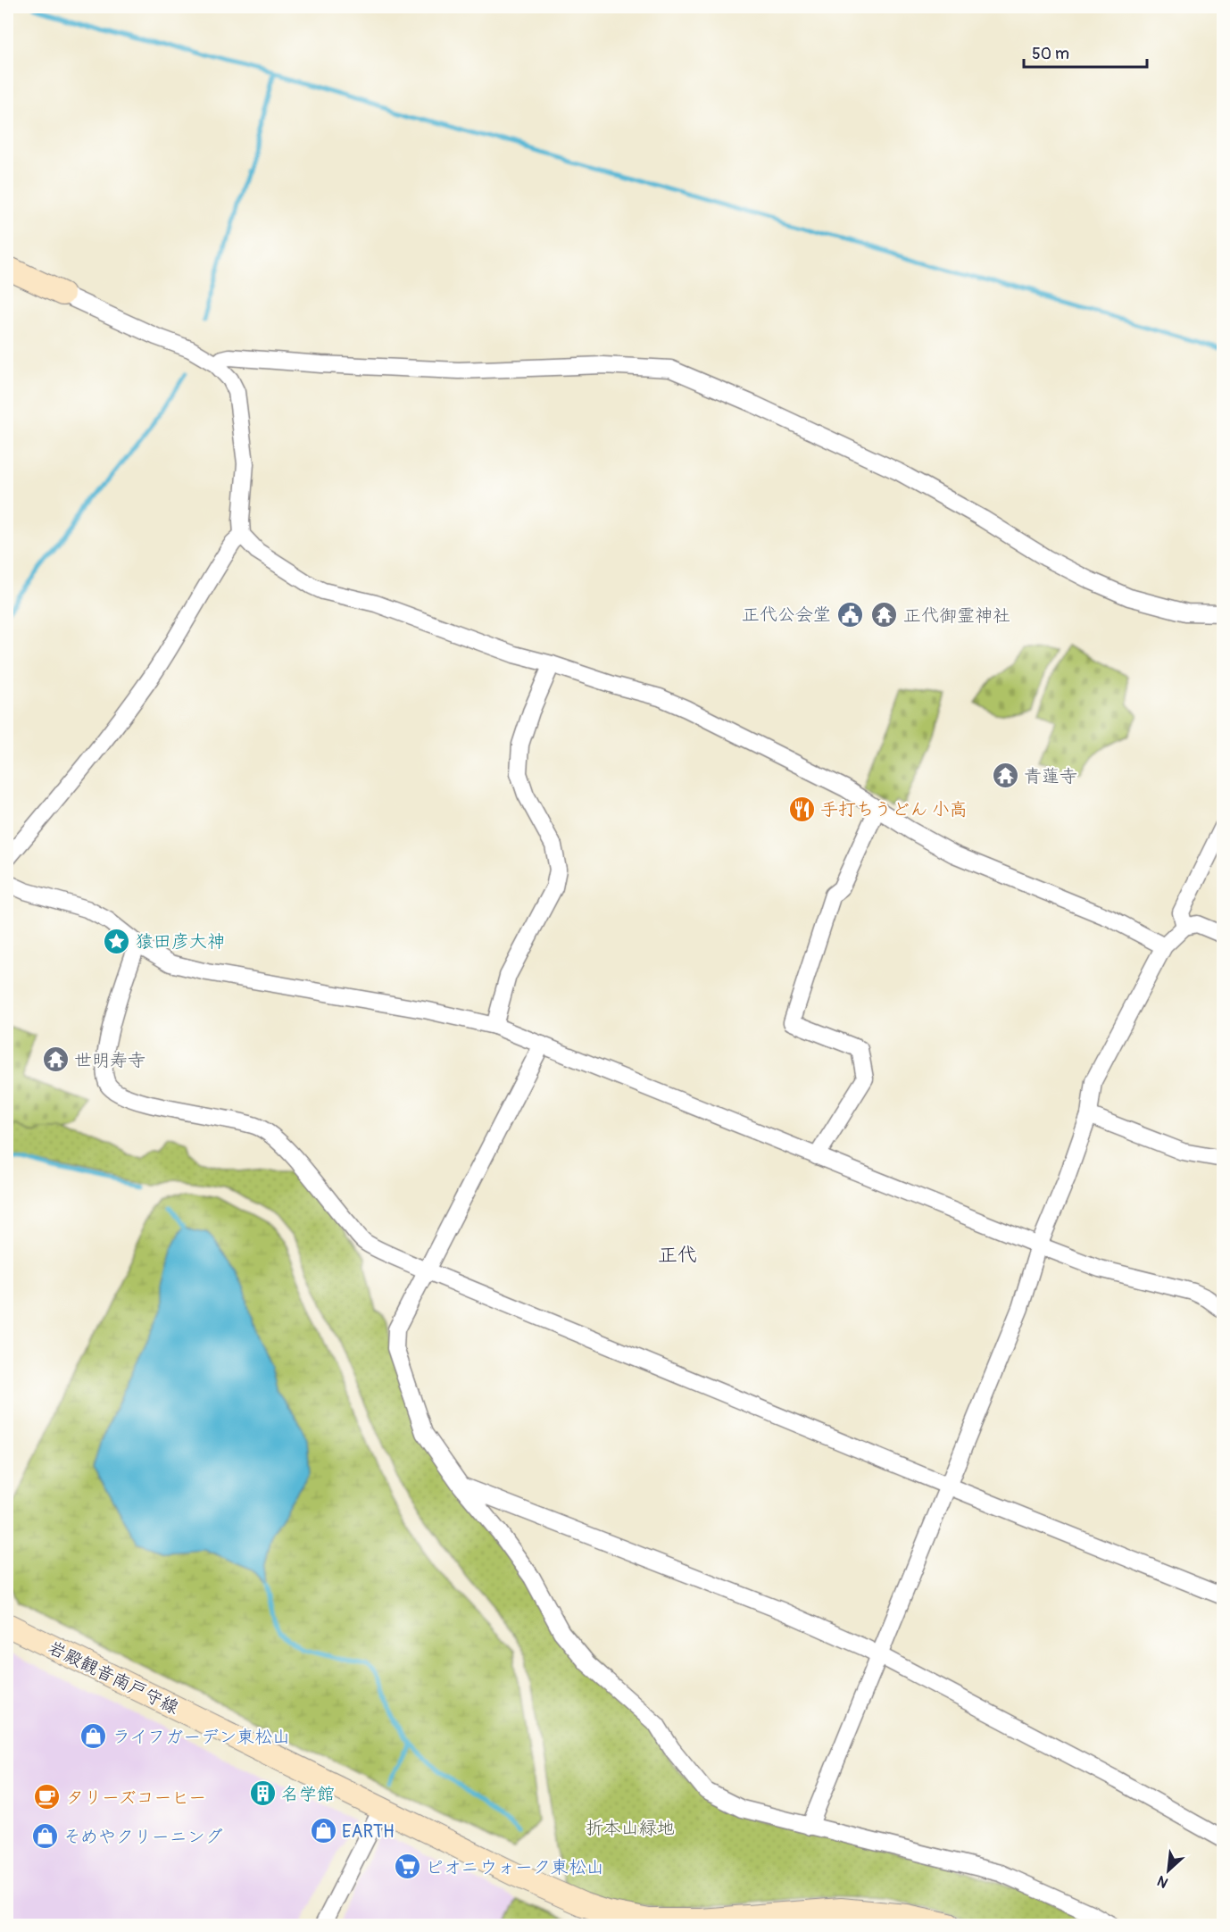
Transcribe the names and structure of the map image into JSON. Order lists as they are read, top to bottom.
{
  "streets": {
    "main road": ["岩殿観音南戸守線"]
  },
  "districts": ["正代"],
  "parks": ["折本山緑地"],
  "places": {
    "public building": ["正代公会堂"],
    "temple": ["正代御霊神社", "青蓮寺", "世明寿寺"],
    "restaurant": ["手打ちうどん 小高"],
    "place": ["猿田彦大神"],
    "shop": ["ライフガーデン東松山", "EARTH", "そめやクリーニング"],
    "building": ["名学館"],
    "cafe": ["タリーズコーヒー"],
    "supermarket": ["ピオニウォーク東松山"]
  },
  "scale_bar": "50 m",
  "north": "bottom left"
}
